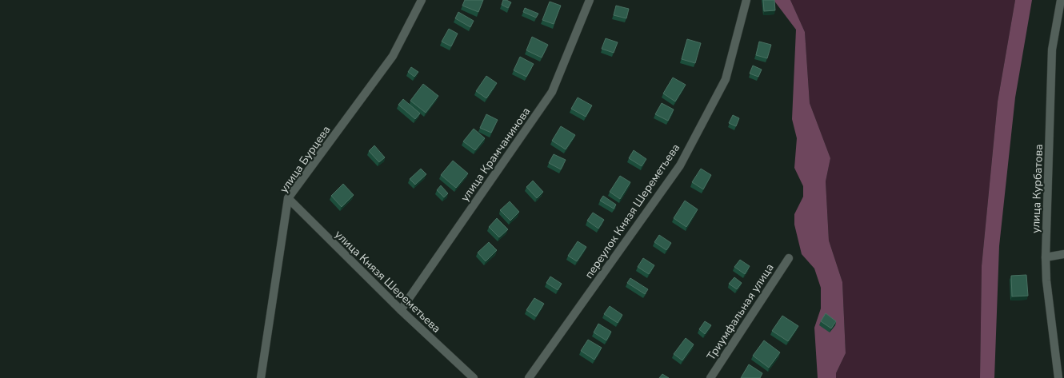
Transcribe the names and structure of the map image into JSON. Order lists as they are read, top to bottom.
{
  "streets": {
    "street": [
      "улица Крамчанинова",
      "улица Бурцева",
      "улица Курбатова",
      "переулок Князя Шереметьева",
      "улица Князя Шереметьева",
      "Триумфальная улица"
    ]
  },
  "crossings": [
    ["улица Крамчанинова", "улица Князя Шереметьева"],
    ["улица Бурцева", "улица Князя Шереметьева"]
  ]
}
